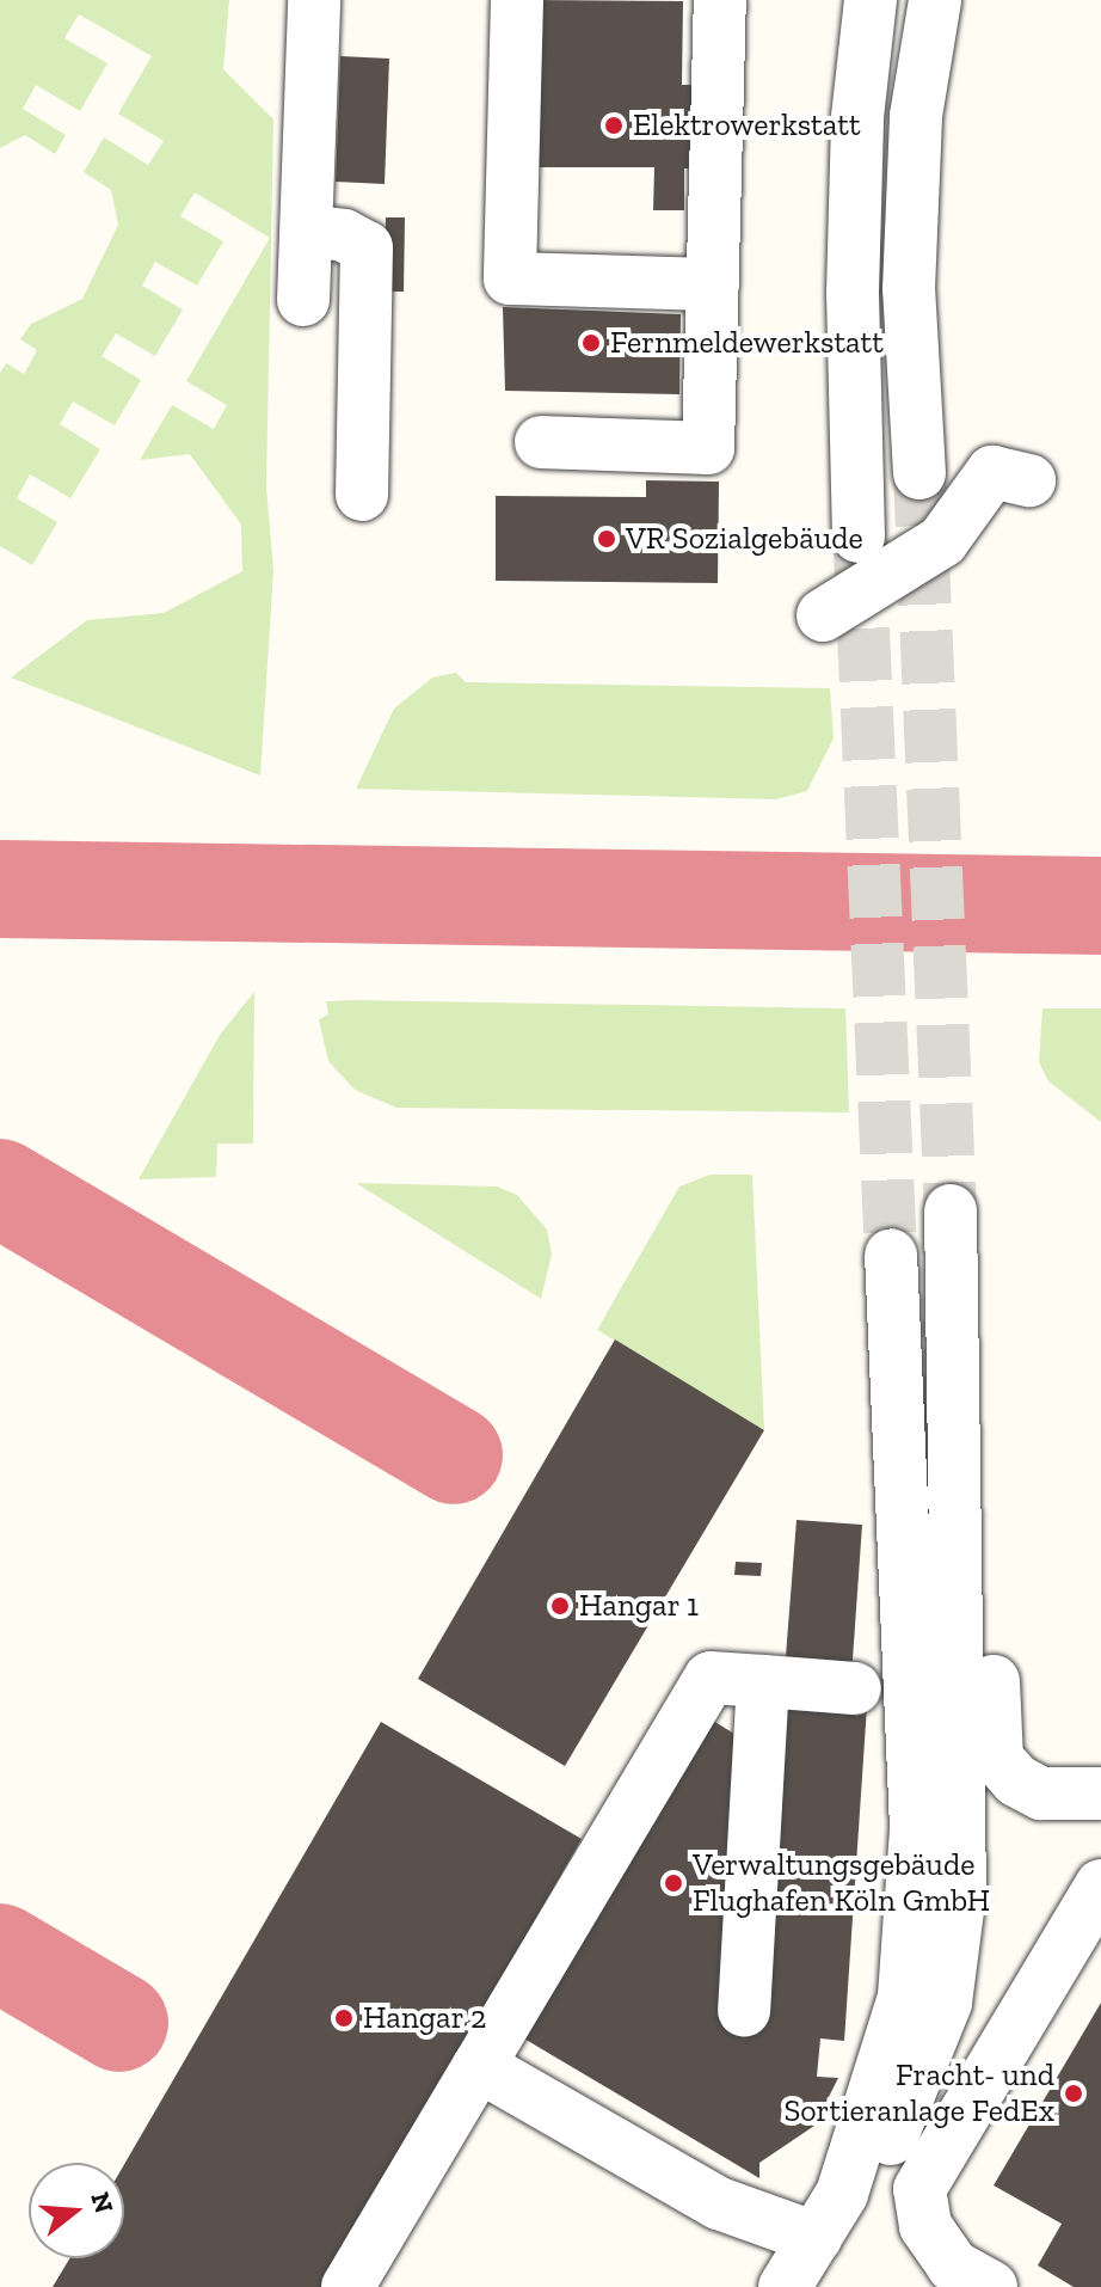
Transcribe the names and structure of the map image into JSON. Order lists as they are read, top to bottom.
{
  "places": [
    "Elektrowerkstatt",
    "Fernmeldewerkstatt",
    "VR Sozialgebäude",
    "Hangar 1",
    "Verwaltungsgebäude Flughafen Köln GmbH",
    "Hangar 2",
    "Fracht- und Sortieranlage FedEx"
  ],
  "north": "right"
}
